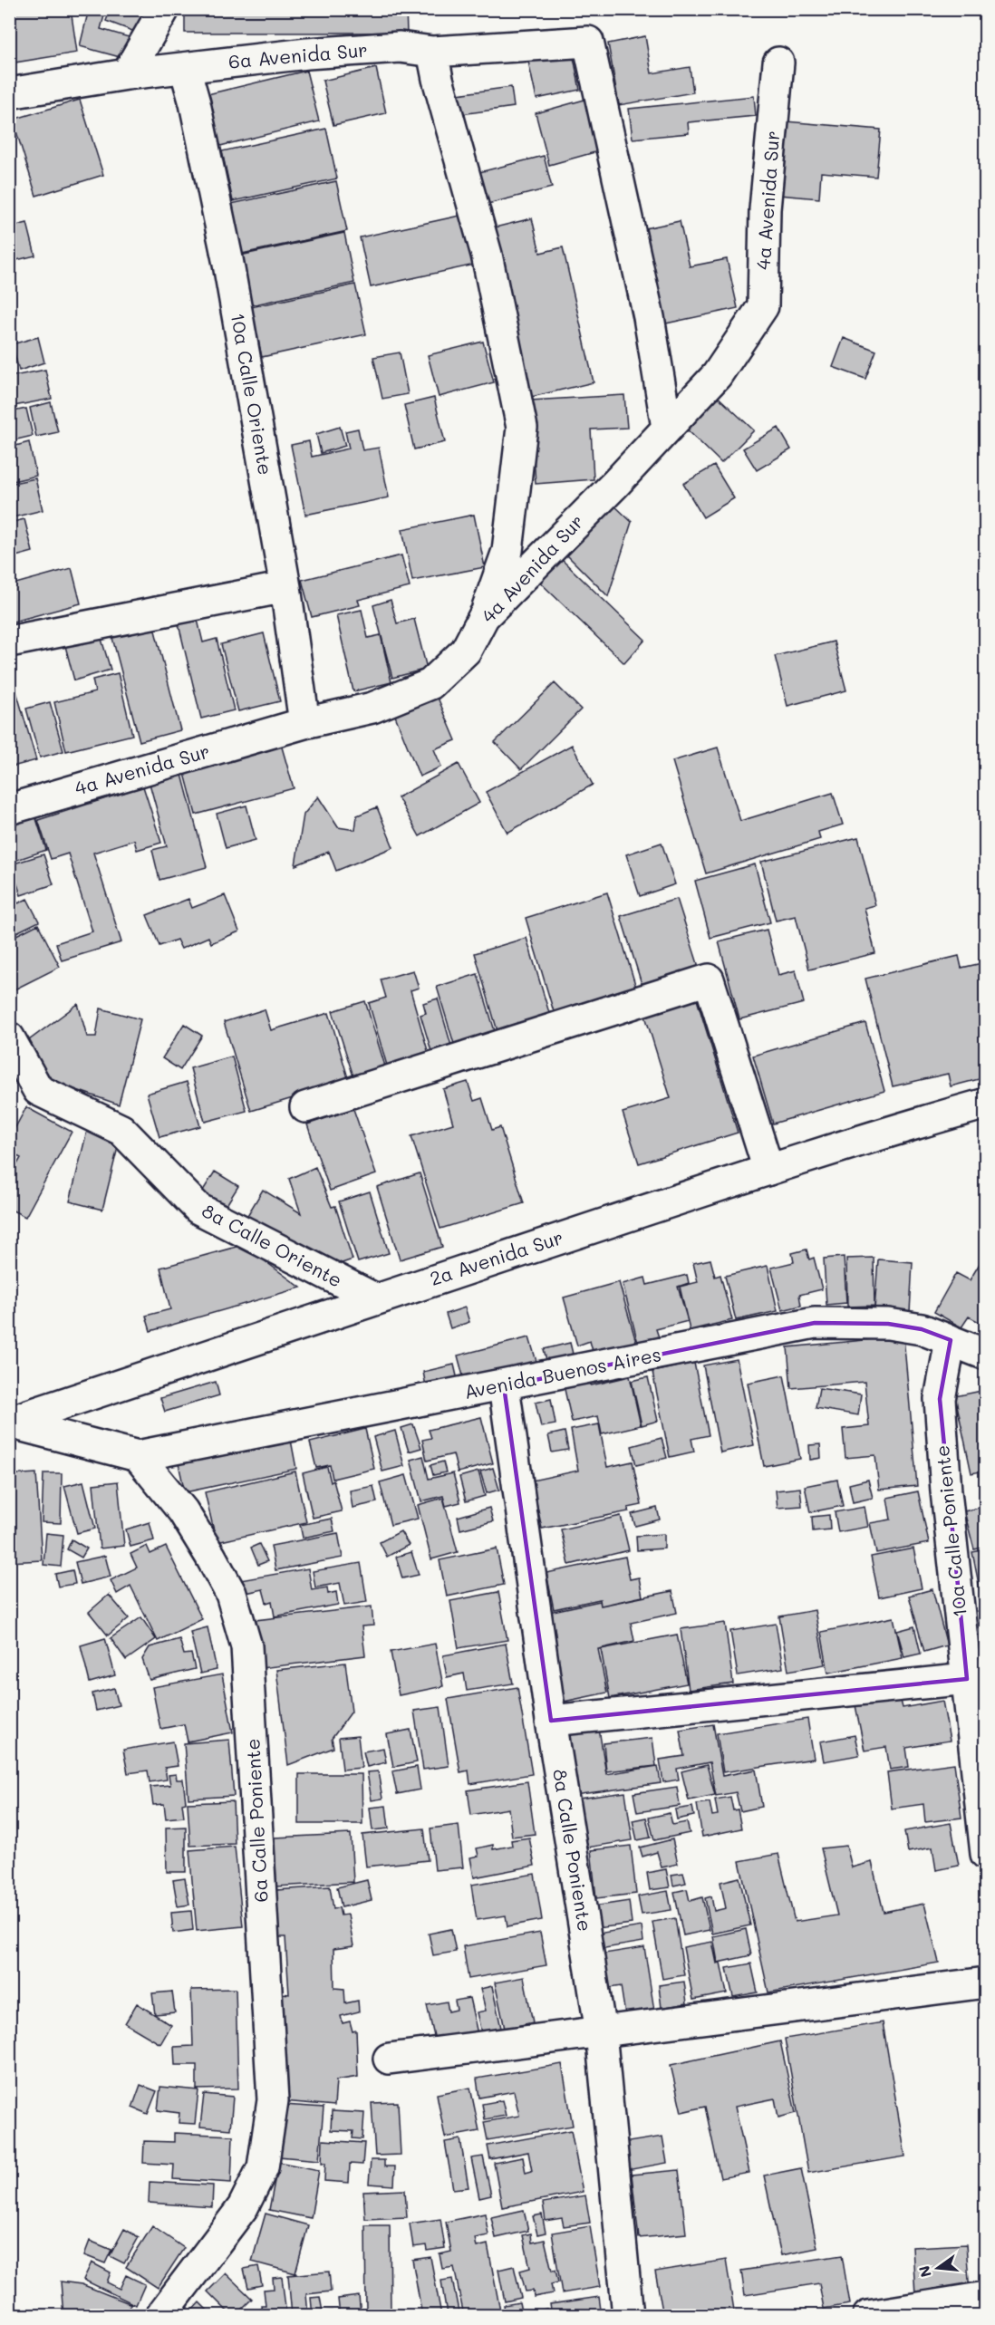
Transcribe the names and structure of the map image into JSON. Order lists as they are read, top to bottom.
{
  "streets": {
    "street": [
      "6a Avenida Sur",
      "4a Avenida Sur",
      "10a Calle Oriente",
      "8a Calle Oriente",
      "2a Avenida Sur",
      "Avenida Buenos Aires",
      "10a Calle Poniente",
      "6a Calle Poniente",
      "8a Calle Poniente"
    ]
  },
  "crossings": [
    ["6a Avenida Sur", "4a Avenida Sur"],
    ["6a Avenida Sur", "10a Calle Oriente"],
    ["4a Avenida Sur", "10a Calle Oriente"],
    ["8a Calle Oriente", "2a Avenida Sur"],
    ["Avenida Buenos Aires", "10a Calle Poniente"],
    ["Avenida Buenos Aires", "6a Calle Poniente"],
    ["Avenida Buenos Aires", "8a Calle Poniente"]
  ],
  "north": "left"
}
